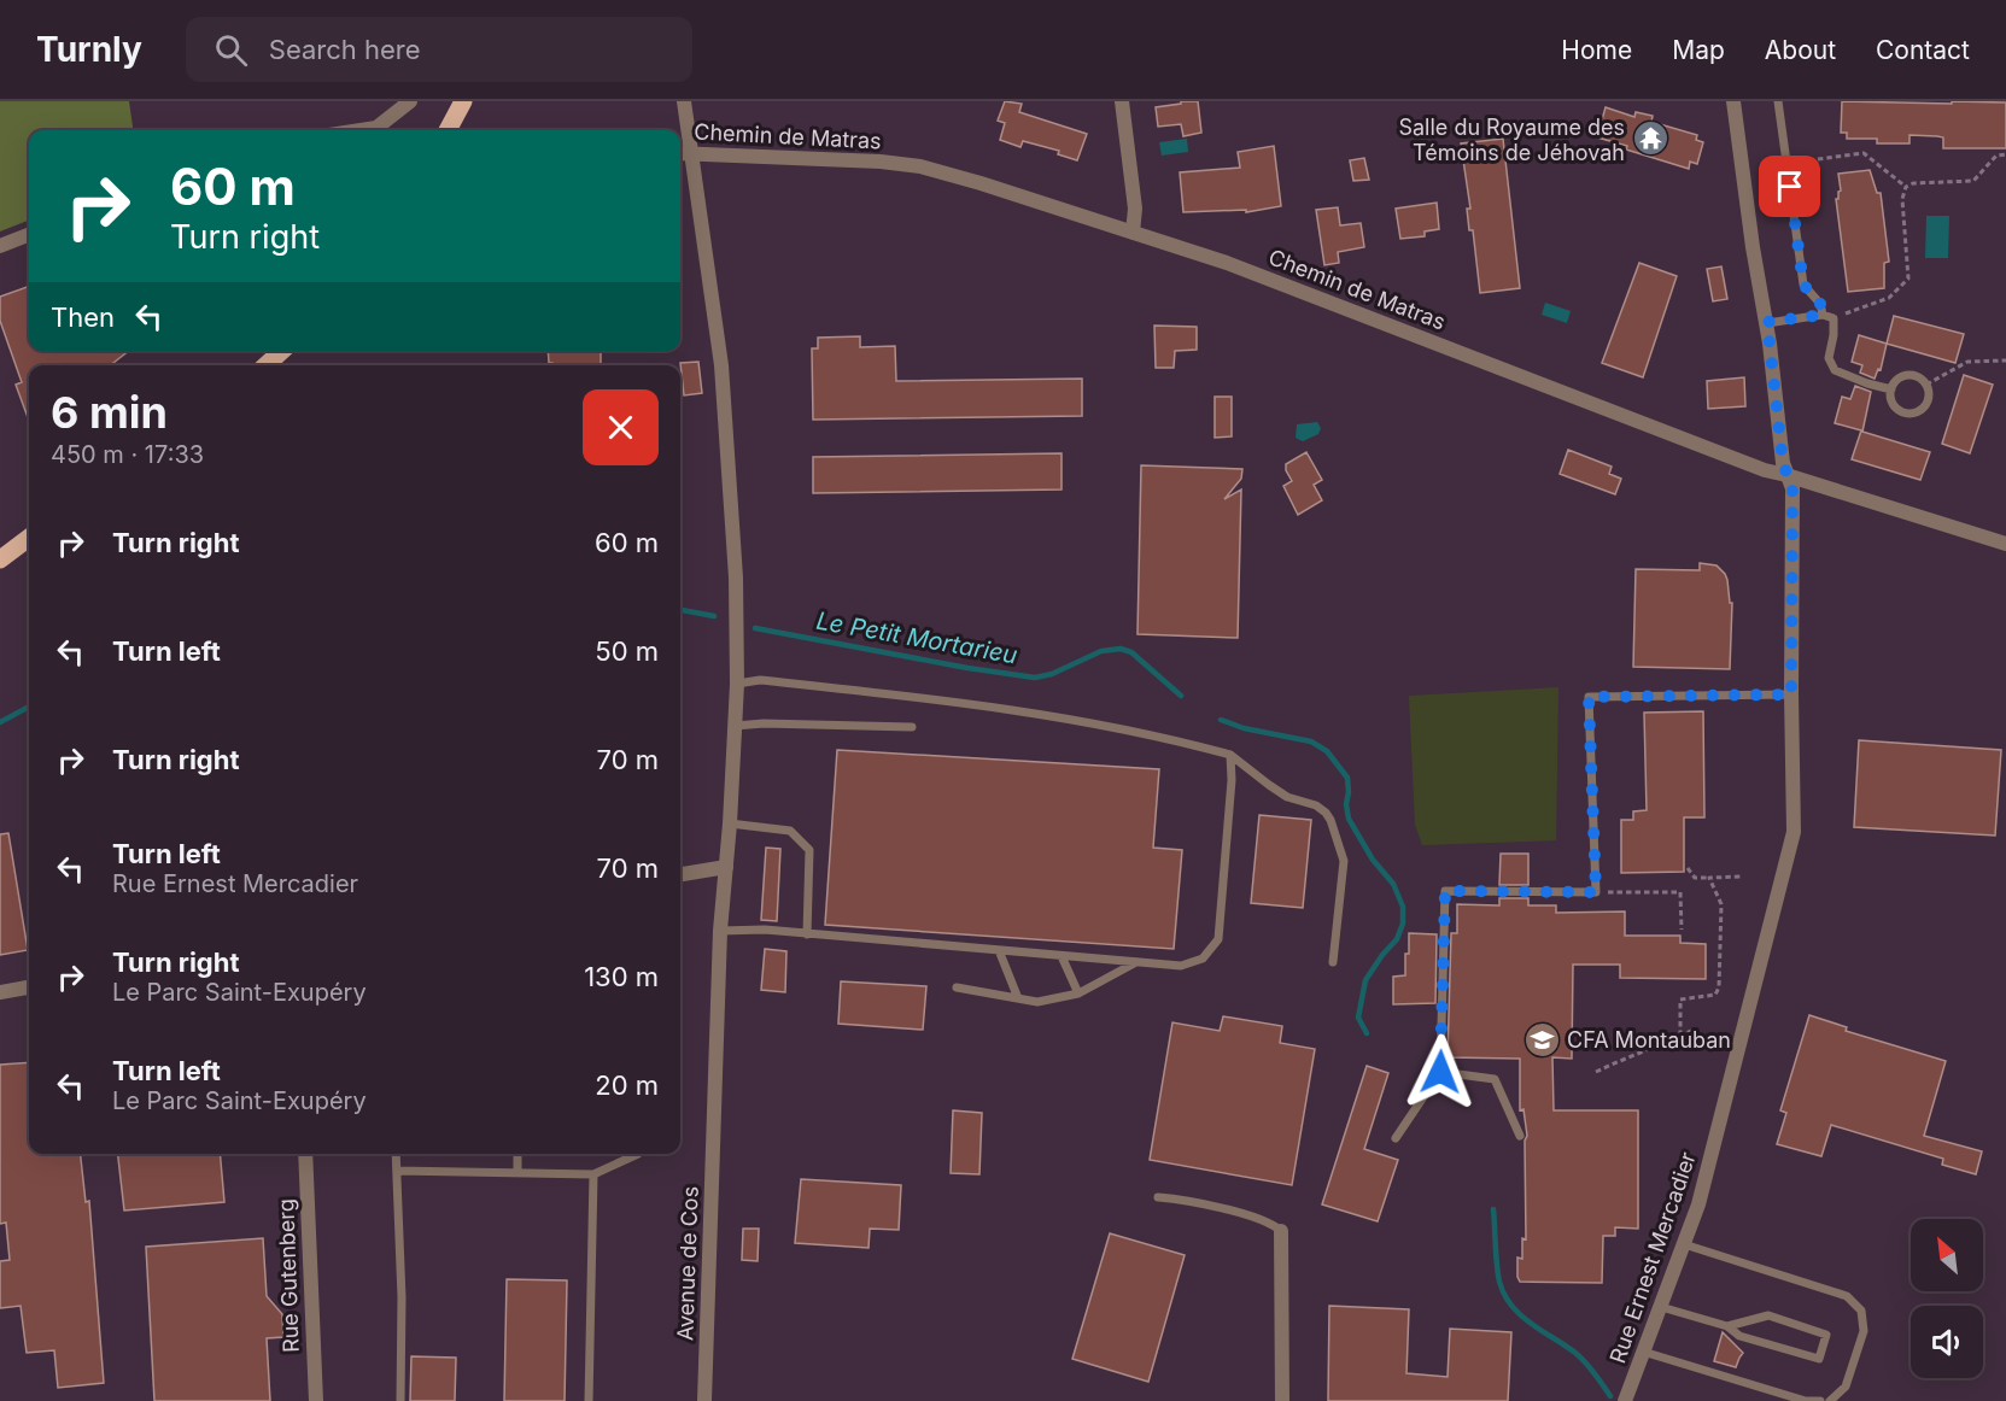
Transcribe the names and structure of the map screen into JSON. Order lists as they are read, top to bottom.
{
  "streets": {
    "street": [
      "Chemin de Matras",
      "Rue Ernest Mercadier",
      "Avenue de Cos",
      "Rue Gutenberg"
    ]
  },
  "crossings": [
    ["Chemin de Matras", "Rue Ernest Mercadier"],
    ["Chemin de Matras", "Avenue de Cos"]
  ],
  "water": ["Le Petit Mortarieu"],
  "places": {
    "temple": ["Salle du Royaume des Témoins de Jéhovah"],
    "school or university": ["CFA Montauban"]
  },
  "north": "top left",
  "page": {
    "header": "Turnly",
    "search": "Search here",
    "nav": [
      "Home",
      "Map",
      "About",
      "Contact"
    ],
    "turn": ["60 m", "Turn right"],
    "then": "Then",
    "heading": ["6 min", "450 m · 17:33"],
    "list": [
      {
        "name": "Turn right",
        "value": "60 m"
      },
      {
        "name": "Turn left",
        "value": "50 m"
      },
      {
        "name": "Turn right",
        "value": "70 m"
      },
      {
        "name": "Turn left",
        "note": "Rue Ernest Mercadier",
        "value": "70 m"
      },
      {
        "name": "Turn right",
        "note": "Le Parc Saint-Exupéry",
        "value": "130 m"
      },
      {
        "name": "Turn left",
        "note": "Le Parc Saint-Exupéry",
        "value": "20 m"
      }
    ]
  }
}
